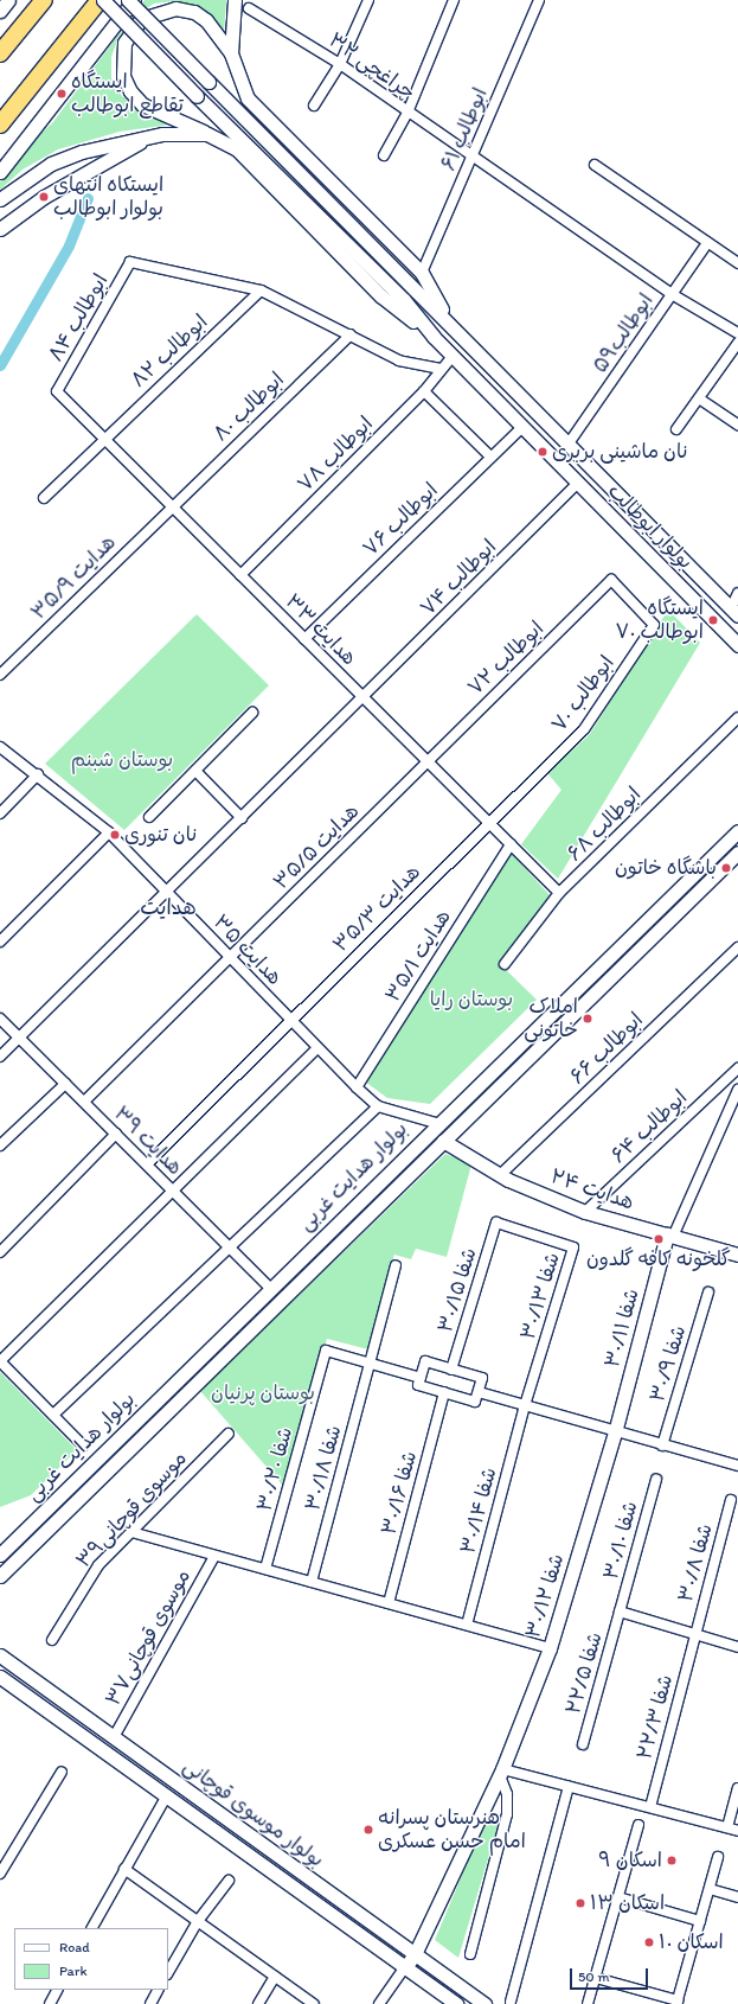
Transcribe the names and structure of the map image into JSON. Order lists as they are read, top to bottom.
{
  "streets": {
    "main road": [
      "بولوار ابوطالب",
      "بولوار هدایت غربی",
      "هدایت ۲۴",
      "شفا ۳۰/۱۱",
      "شفا ۳۰/۱۲",
      "بولوار موسوی قوچانی"
    ],
    "street": [
      "چراغچی ۳۲",
      "ابوطالب ۶۱",
      "ابوطالب ۸۴",
      "ابوطالب۵۹",
      "ابوطالب ۸۲",
      "ابوطالب ۸۰",
      "ابوطالب ۷۸",
      "ابوطالب ۷۶",
      "هدایت ۳۵/۹",
      "ابوطالب ۷۴",
      "هدایت ۳۳",
      "ابوطالب ۷۲",
      "ابوطالب ۷۰",
      "ابوطالب ۶۸",
      "هدایت ۳۵/۵",
      "هدایت ۳۵/۳",
      "هدایت ۳۵",
      "هدایت ۳۵/۱",
      "ابوطالب ۶۶",
      "ابوطالب ۶۴",
      "هدایت ۳۹",
      "شفا ۳۰/۱۵",
      "شفا ۳۰/۱۳",
      "۳۰/۹ شفا",
      "شفا ۳۰/۱۸",
      "شفا ۳۰/۲۰",
      "شفا ۳۰/۱۶",
      "موسوی قوچانی۳۹",
      "شفا ۳۰/۱۴",
      "شفا ۳۰/۱۰",
      "شفا ۳۰/۸",
      "موسوی قوچانی۳۷",
      "شفا ۲۲/۵",
      "شفا ۲۲/۳"
    ]
  },
  "crossings": [
    ["چراغچی ۳۲", "ابوطالب ۶۱"],
    ["چراغچی ۳۲", "ابوطالب۵۹"],
    ["ابوطالب ۸۴", "ابوطالب ۸۲"],
    ["ابوطالب ۸۴", "هدایت ۳۳"],
    ["ابوطالب۵۹", "بولوار ابوطالب"],
    ["ابوطالب ۸۲", "هدایت ۳۳"],
    ["ابوطالب ۸۰", "هدایت ۳۵/۹"],
    ["ابوطالب ۸۰", "هدایت ۳۳"],
    ["ابوطالب ۷۸", "بولوار ابوطالب"],
    ["ابوطالب ۷۸", "هدایت ۳۳"],
    ["ابوطالب ۷۶", "بولوار ابوطالب"],
    ["ابوطالب ۷۶", "هدایت ۳۳"],
    ["بولوار ابوطالب", "ابوطالب ۷۴"],
    ["هدایت ۳۵/۹", "هدایت ۳۳"],
    ["ابوطالب ۷۴", "هدایت ۳۳"],
    ["ابوطالب ۷۴", "هدایت ۳۵"],
    ["ابوطالب ۷۴", "هدایت ۳۹"],
    ["هدایت ۳۳", "ابوطالب ۷۲"],
    ["هدایت ۳۳", "ابوطالب ۷۰"],
    ["هدایت ۳۳", "ابوطالب ۶۸"],
    ["هدایت ۳۳", "هدایت ۳۵/۵"],
    ["هدایت ۳۳", "هدایت ۳۵/۳"],
    ["هدایت ۳۳", "هدایت ۳۵/۱"],
    ["ابوطالب ۷۲", "ابوطالب ۷۰"],
    ["ابوطالب ۷۲", "هدایت ۳۵/۵"],
    ["ابوطالب ۷۰", "هدایت ۳۵/۳"],
    ["هدایت ۳۵/۵", "هدایت ۳۵"],
    ["هدایت ۳۵/۵", "هدایت ۳۹"],
    ["هدایت ۳۵/۳", "هدایت ۳۵"],
    ["هدایت ۳۵/۳", "هدایت ۳۹"],
    ["هدایت ۳۵", "هدایت ۳۵/۱"],
    ["هدایت ۳۵", "بولوار هدایت غربی"],
    ["ابوطالب ۶۶", "هدایت ۲۴"],
    ["ابوطالب ۶۴", "هدایت ۲۴"],
    ["هدایت ۳۹", "بولوار هدایت غربی"],
    ["بولوار هدایت غربی", "هدایت ۲۴"],
    ["هدایت ۲۴", "شفا ۳۰/۱۱"],
    ["شفا ۳۰/۱۵", "شفا ۳۰/۱۳"],
    ["شفا ۳۰/۱۳", "شفا ۳۰/۱۴"],
    ["شفا ۳۰/۱۱", "شفا ۳۰/۱۲"],
    ["شفا ۳۰/۱۸", "شفا ۳۰/۲۰"],
    ["شفا ۳۰/۱۰", "شفا ۲۲/۵"],
    ["شفا ۳۰/۸", "شفا ۲۲/۳"],
    ["شفا ۳۰/۱۲", "بولوار موسوی قوچانی"],
    ["موسوی قوچانی۳۷", "بولوار موسوی قوچانی"]
  ],
  "districts": ["هدایت"],
  "parks": ["بوستان شبنم", "بوستان رایا", "بوستان پرنیان"],
  "places": [
    "ایستگاه تقاطع ابوطالب",
    "ایستکاه انتهای بولوار ابوطالب",
    "نان ماشینی بربری",
    "ایستگاه ابوطالب ۷۰",
    "نان تنوری",
    "باشگاه خاتون",
    "املاک خاتونی",
    "گلخونه کافه گلدون",
    "هنرستان پسرانه امام حسن عسکری",
    "اسکان ۹",
    "اسکان ۱۳",
    "اسکان ۱۰"
  ],
  "legend": ["Road", "Park"],
  "scale_bar": "50 m"
}
